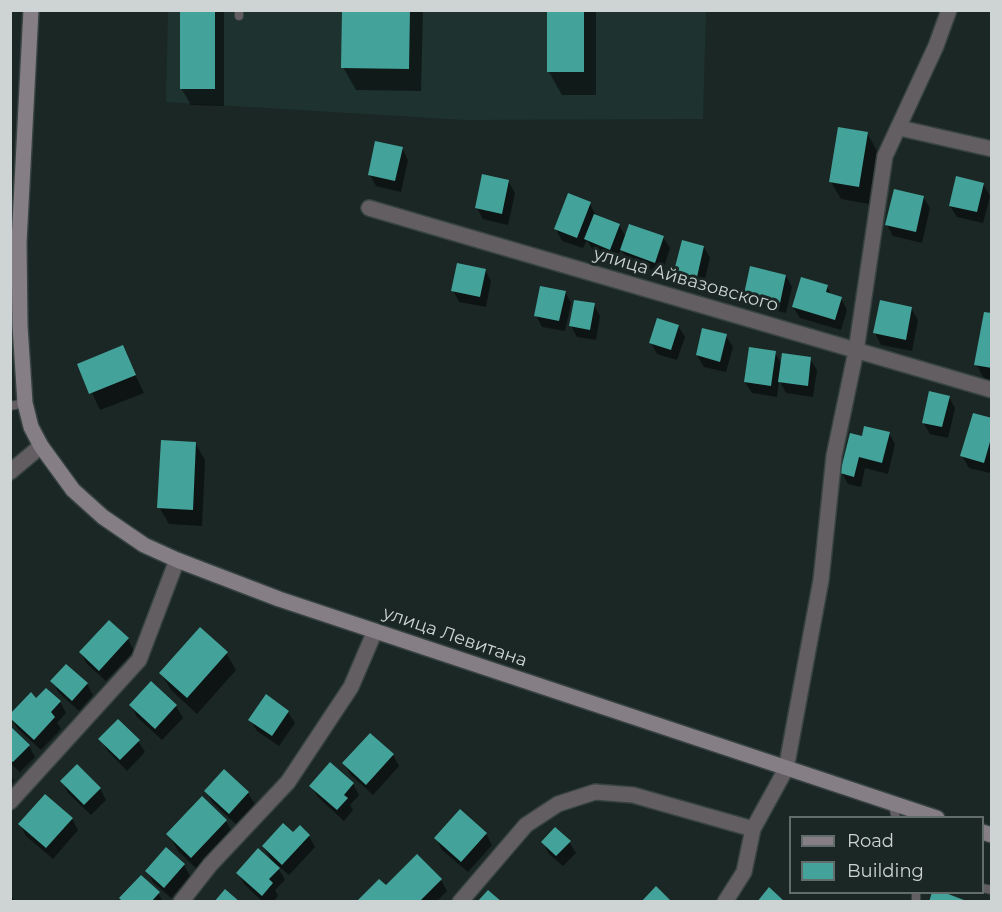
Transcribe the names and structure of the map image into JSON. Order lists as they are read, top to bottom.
{
  "streets": {
    "main road": ["улица Левитана"],
    "street": ["улица Айвазовского"]
  },
  "legend": ["Road", "Building"]
}
